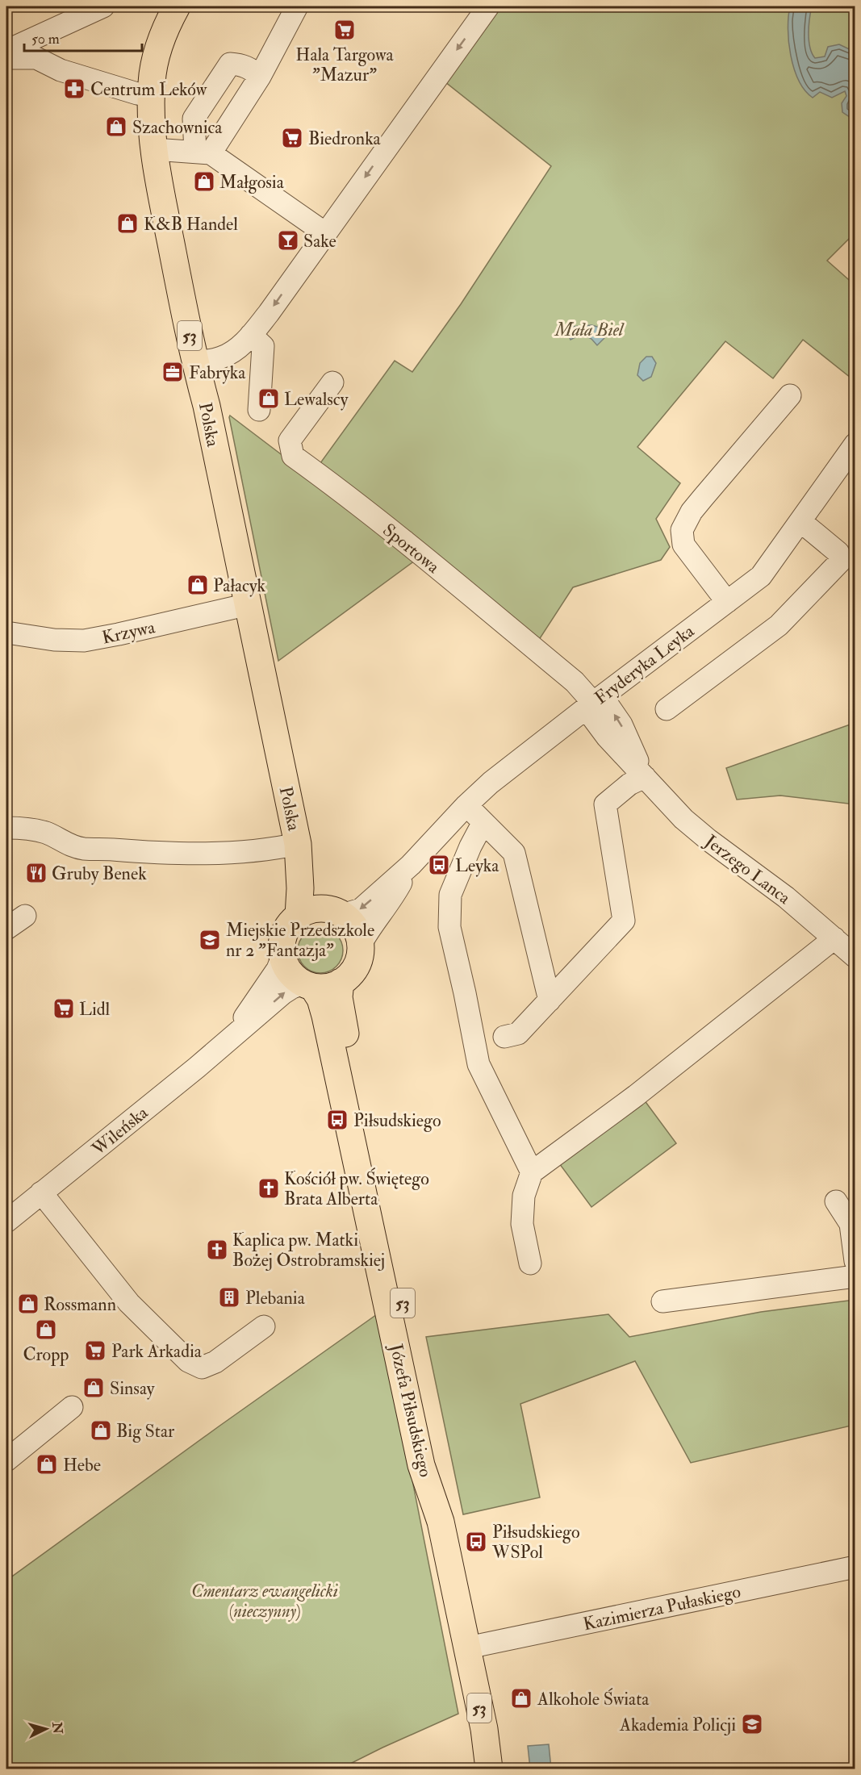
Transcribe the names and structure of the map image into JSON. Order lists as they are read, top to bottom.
{
  "streets": {
    "main road": ["53", "Polska", "Józefa Piłsudskiego"],
    "street": [
      "Sportowa",
      "Krzywa",
      "Fryderyka Leyka",
      "Jerzego Lanca",
      "Wileńska",
      "Kazimierza Pułaskiego"
    ]
  },
  "crossings": [
    ["53", "Polska"],
    ["53", "Fryderyka Leyka"],
    ["53", "Wileńska"],
    ["53", "Józefa Piłsudskiego"],
    ["Polska", "Krzywa"],
    ["Polska", "Fryderyka Leyka"],
    ["Polska", "Wileńska"],
    ["Polska", "Józefa Piłsudskiego"],
    ["Sportowa", "Fryderyka Leyka"],
    ["Sportowa", "Jerzego Lanca"],
    ["Fryderyka Leyka", "Jerzego Lanca"],
    ["Fryderyka Leyka", "Wileńska"],
    ["Fryderyka Leyka", "Józefa Piłsudskiego"],
    ["Wileńska", "Józefa Piłsudskiego"],
    ["Józefa Piłsudskiego", "Kazimierza Pułaskiego"]
  ],
  "parks": ["Mała Biel", "Cmentarz ewangelicki (nieczynny)"],
  "places": {
    "supermarket": [
      "Hala Targowa \"Mazur\"",
      "Biedronka",
      "Lidl",
      "Park Arkadia"
    ],
    "pharmacy": ["Centrum Leków"],
    "shop": [
      "Szachownica",
      "Małgosia",
      "K&B Handel",
      "Lewalscy",
      "Pałacyk",
      "Rossmann",
      "Cropp",
      "Sinsay",
      "Big Star",
      "Hebe",
      "Alkohole Świata"
    ],
    "bar": ["Sake"],
    "office": ["Fabryka"],
    "bus stop": ["Leyka", "Piłsudskiego", "Piłsudskiego WSPol"],
    "restaurant": ["Gruby Benek"],
    "school or university": ["Miejskie Przedszkole nr 2 \"Fantazja\"", "Akademia Policji"],
    "church": ["Kościół pw. Świętego Brata Alberta", "Kaplica pw. Matki Bożej Ostrobramskiej"],
    "building": ["Plebania"]
  },
  "scale_bar": "50 m",
  "north": "right"
}
